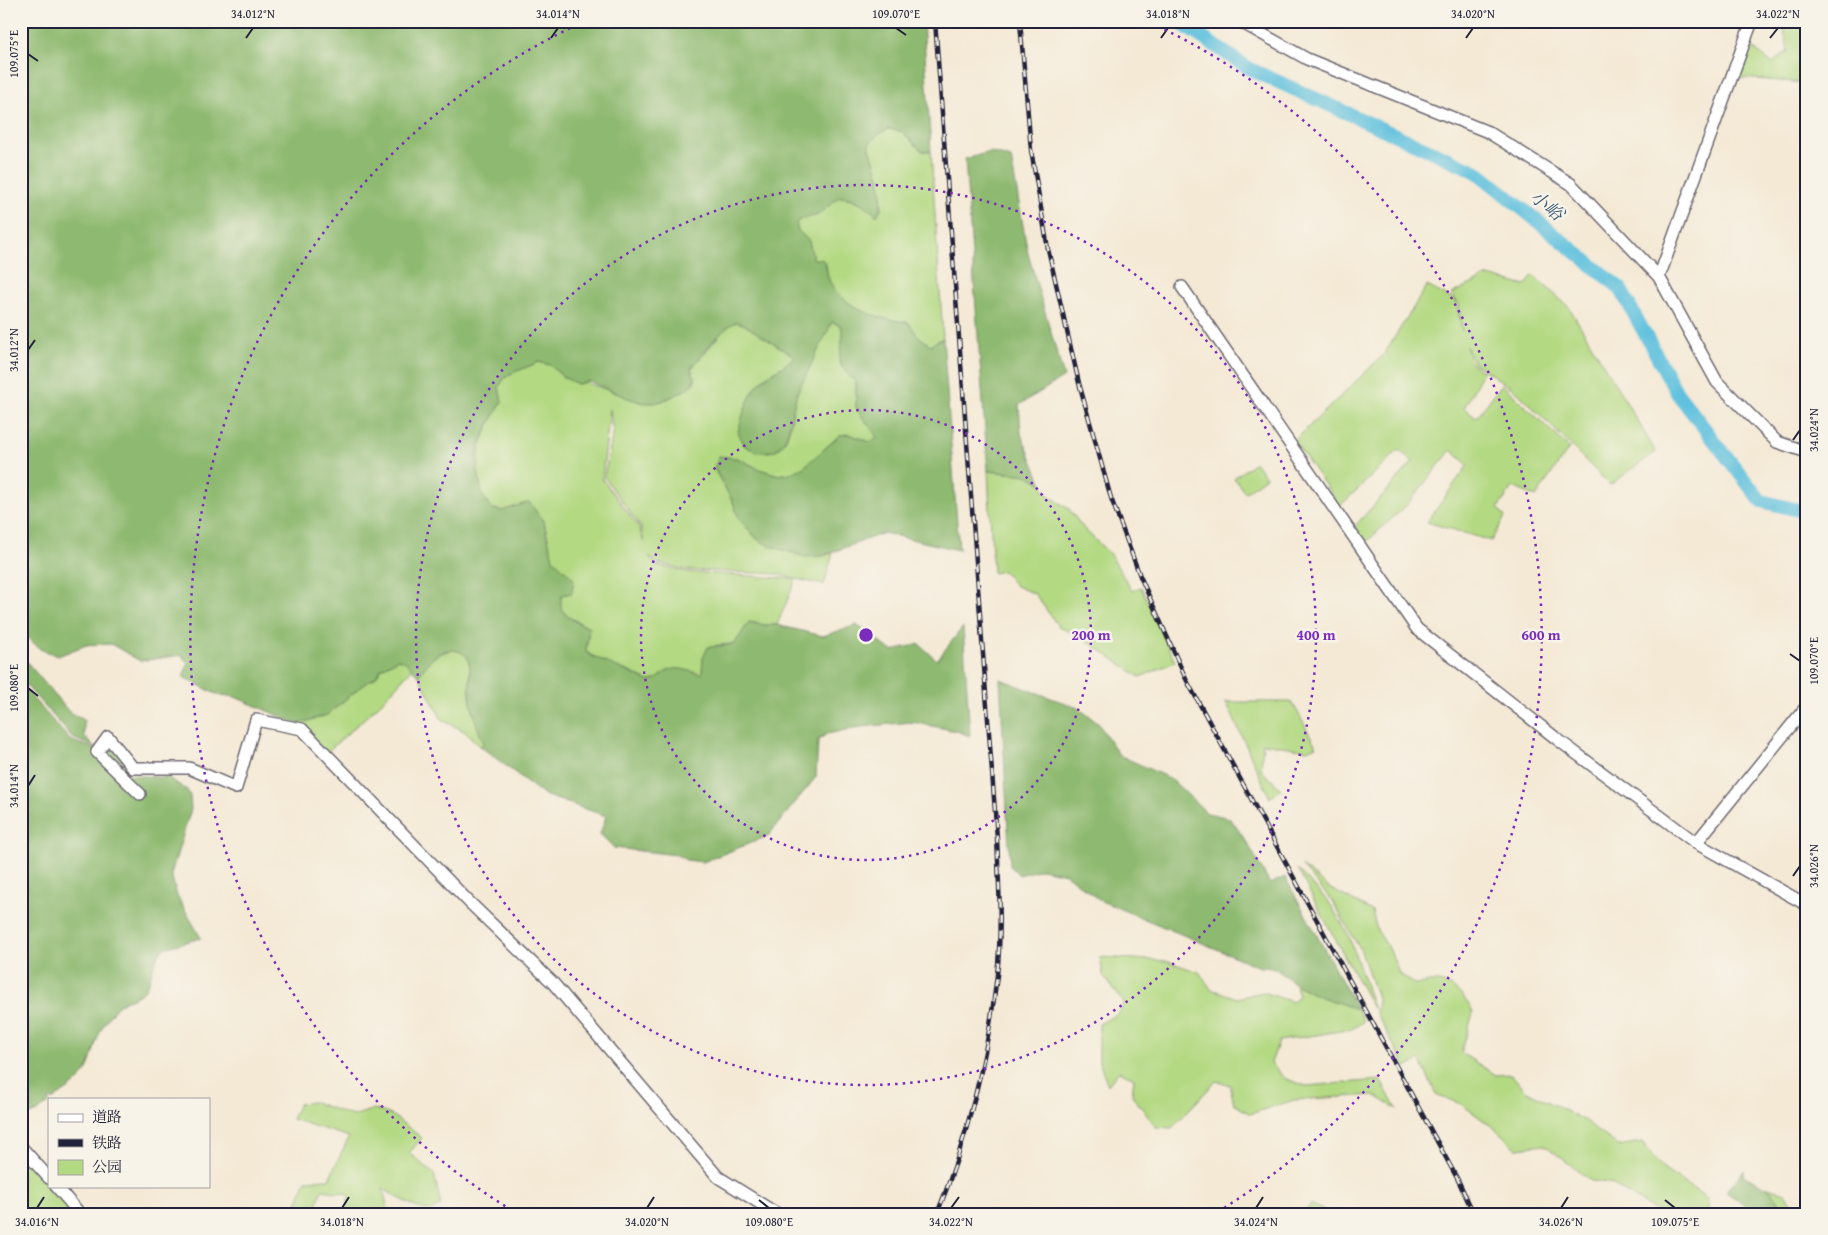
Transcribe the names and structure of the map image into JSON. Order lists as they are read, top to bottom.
{
  "water": ["小峪"],
  "legend": ["道路", "铁路", "公园"],
  "coordinates": [
    "34.012°N",
    "34.014°N",
    "109.070°E",
    "34.018°N",
    "34.020°N",
    "34.022°N",
    "109.075°E",
    "34.024°N",
    "109.080°E",
    "34.026°N",
    "34.016°N"
  ],
  "rings": ["200 m", "400 m", "600 m"]
}
